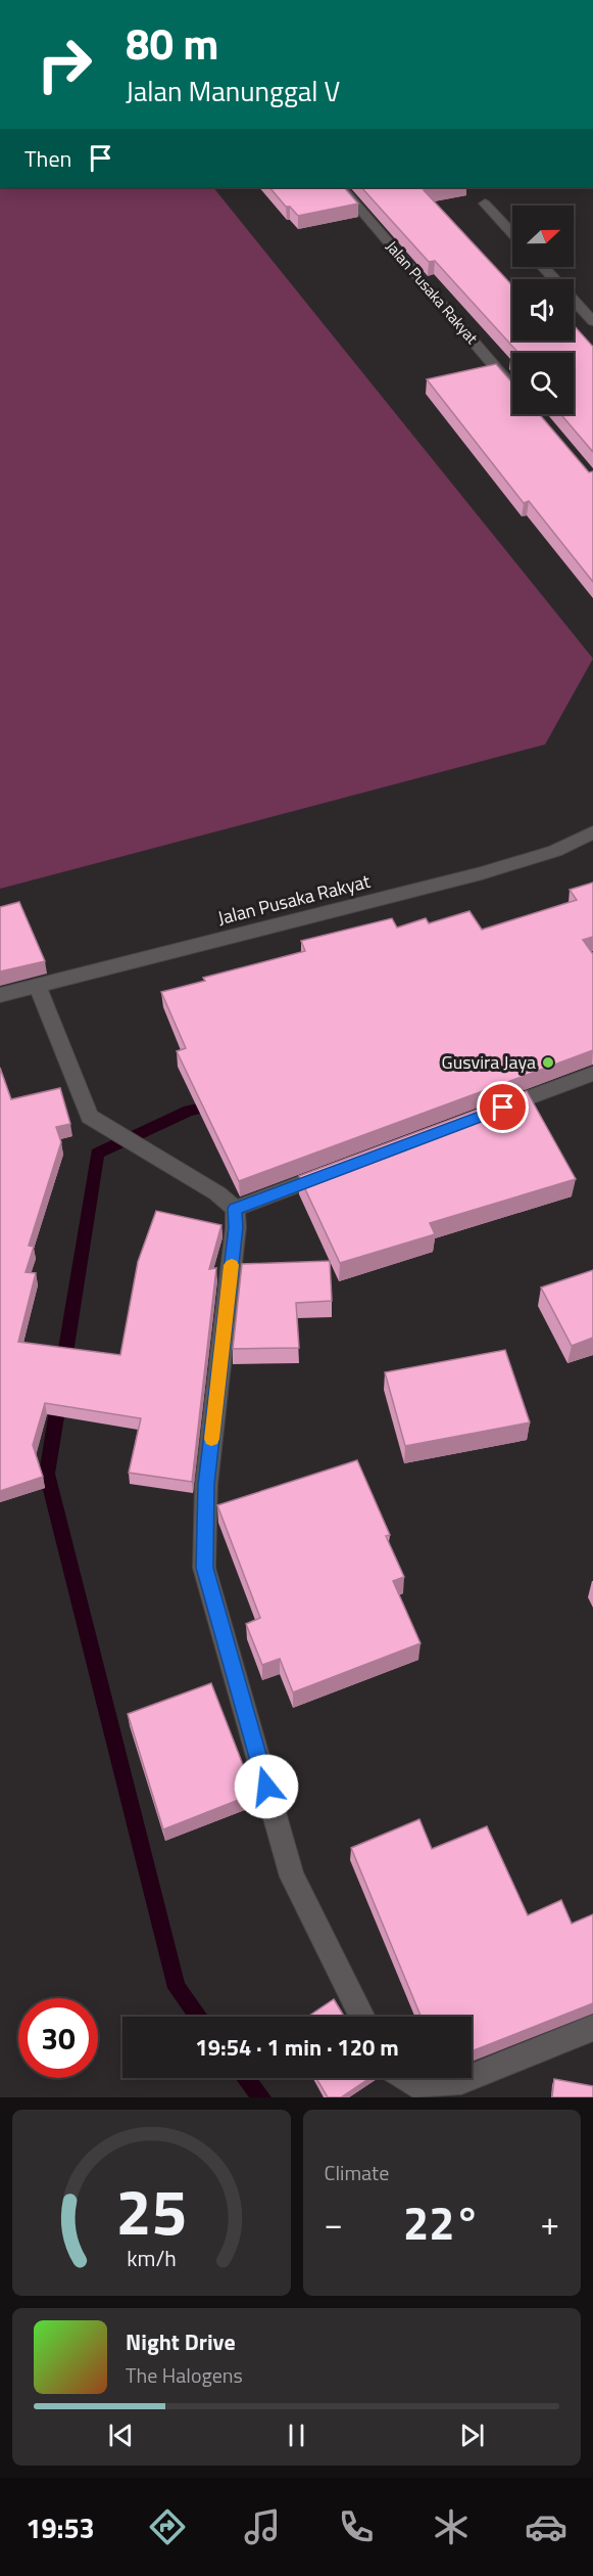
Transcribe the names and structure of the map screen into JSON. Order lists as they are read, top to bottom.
{
  "streets": {
    "street": ["Jalan Pusaka Rakyat"]
  },
  "places": ["Gusvira Jaya"],
  "north": "right",
  "page": {
    "turn": ["80 m", "Jalan Manunggal V"],
    "then": "Then",
    "limit": "30",
    "trip": "19:54 · 1 min · 120 m",
    "tile": "Climate",
    "heat": ["−", "22°", "+"],
    "song": ["Night Drive", "The Halogens"],
    "tabs": "19:53",
    "gauge": ["25", "km/h"]
  }
}
